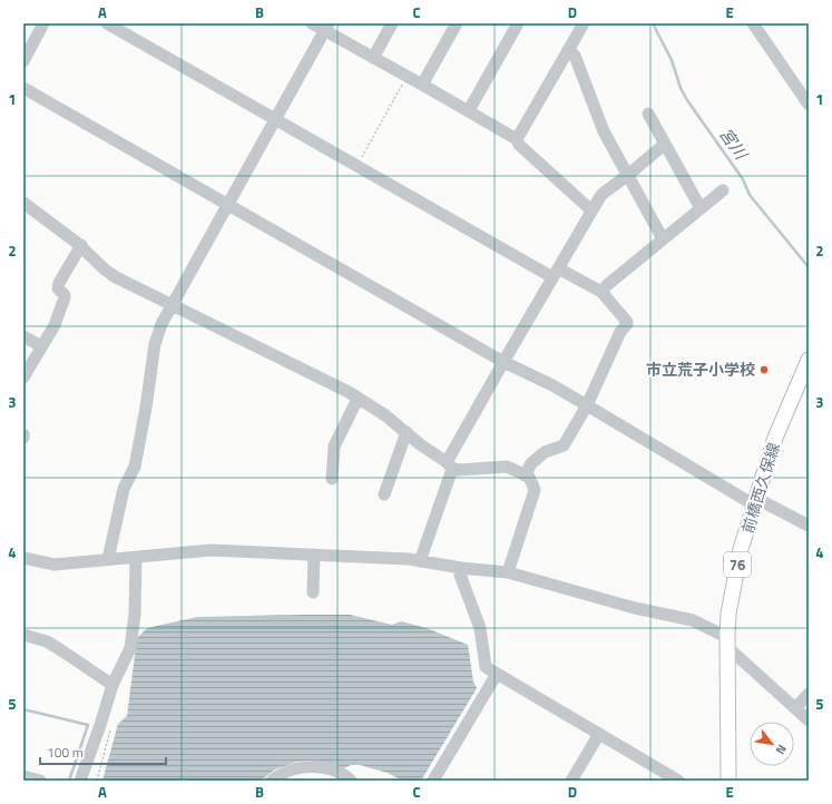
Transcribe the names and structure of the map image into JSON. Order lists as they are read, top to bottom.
{
  "streets": {
    "main road": ["前橋西久保線", "76"]
  },
  "water": ["宮川"],
  "places": ["市立荒子小学校"],
  "scale_bar": "100 m",
  "north": "bottom right",
  "grid": {
    "columns": [
      "A",
      "B",
      "C",
      "D",
      "E"
    ],
    "rows": [
      "1",
      "2",
      "3",
      "4",
      "5"
    ]
  }
}
